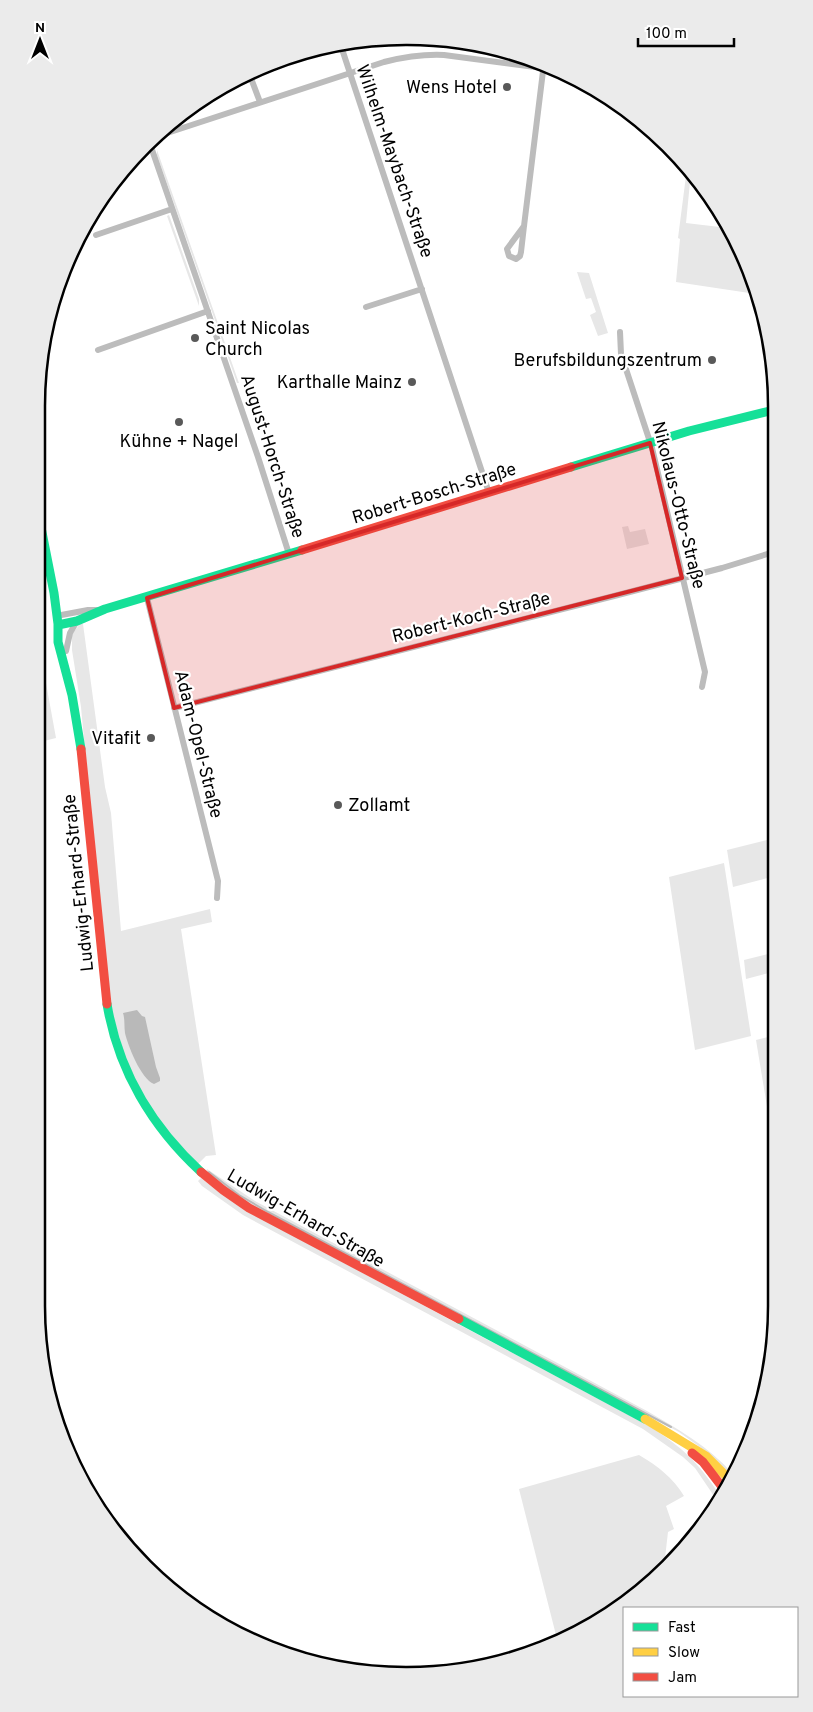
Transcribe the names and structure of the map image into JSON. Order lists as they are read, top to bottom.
{
  "streets": {
    "main road": ["Robert-Bosch-Straße", "Ludwig-Erhard-Straße"],
    "street": [
      "Wilhelm-Maybach-Straße",
      "August-Horch-Straße",
      "Nikolaus-Otto-Straße",
      "Robert-Koch-Straße",
      "Adam-Opel-Straße"
    ]
  },
  "crossings": [
    ["Wilhelm-Maybach-Straße", "Robert-Bosch-Straße"],
    ["August-Horch-Straße", "Robert-Bosch-Straße"],
    ["Robert-Bosch-Straße", "Nikolaus-Otto-Straße"],
    ["Robert-Bosch-Straße", "Adam-Opel-Straße"],
    ["Robert-Bosch-Straße", "Ludwig-Erhard-Straße"],
    ["Nikolaus-Otto-Straße", "Robert-Koch-Straße"],
    ["Robert-Koch-Straße", "Adam-Opel-Straße"]
  ],
  "places": [
    "Wens Hotel",
    "Saint Nicolas Church",
    "Berufsbildungszentrum",
    "Karthalle Mainz",
    "Kühne + Nagel",
    "Vitafit",
    "Zollamt"
  ],
  "legend": ["Fast", "Slow", "Jam"],
  "scale_bar": "100 m",
  "north": "top"
}
